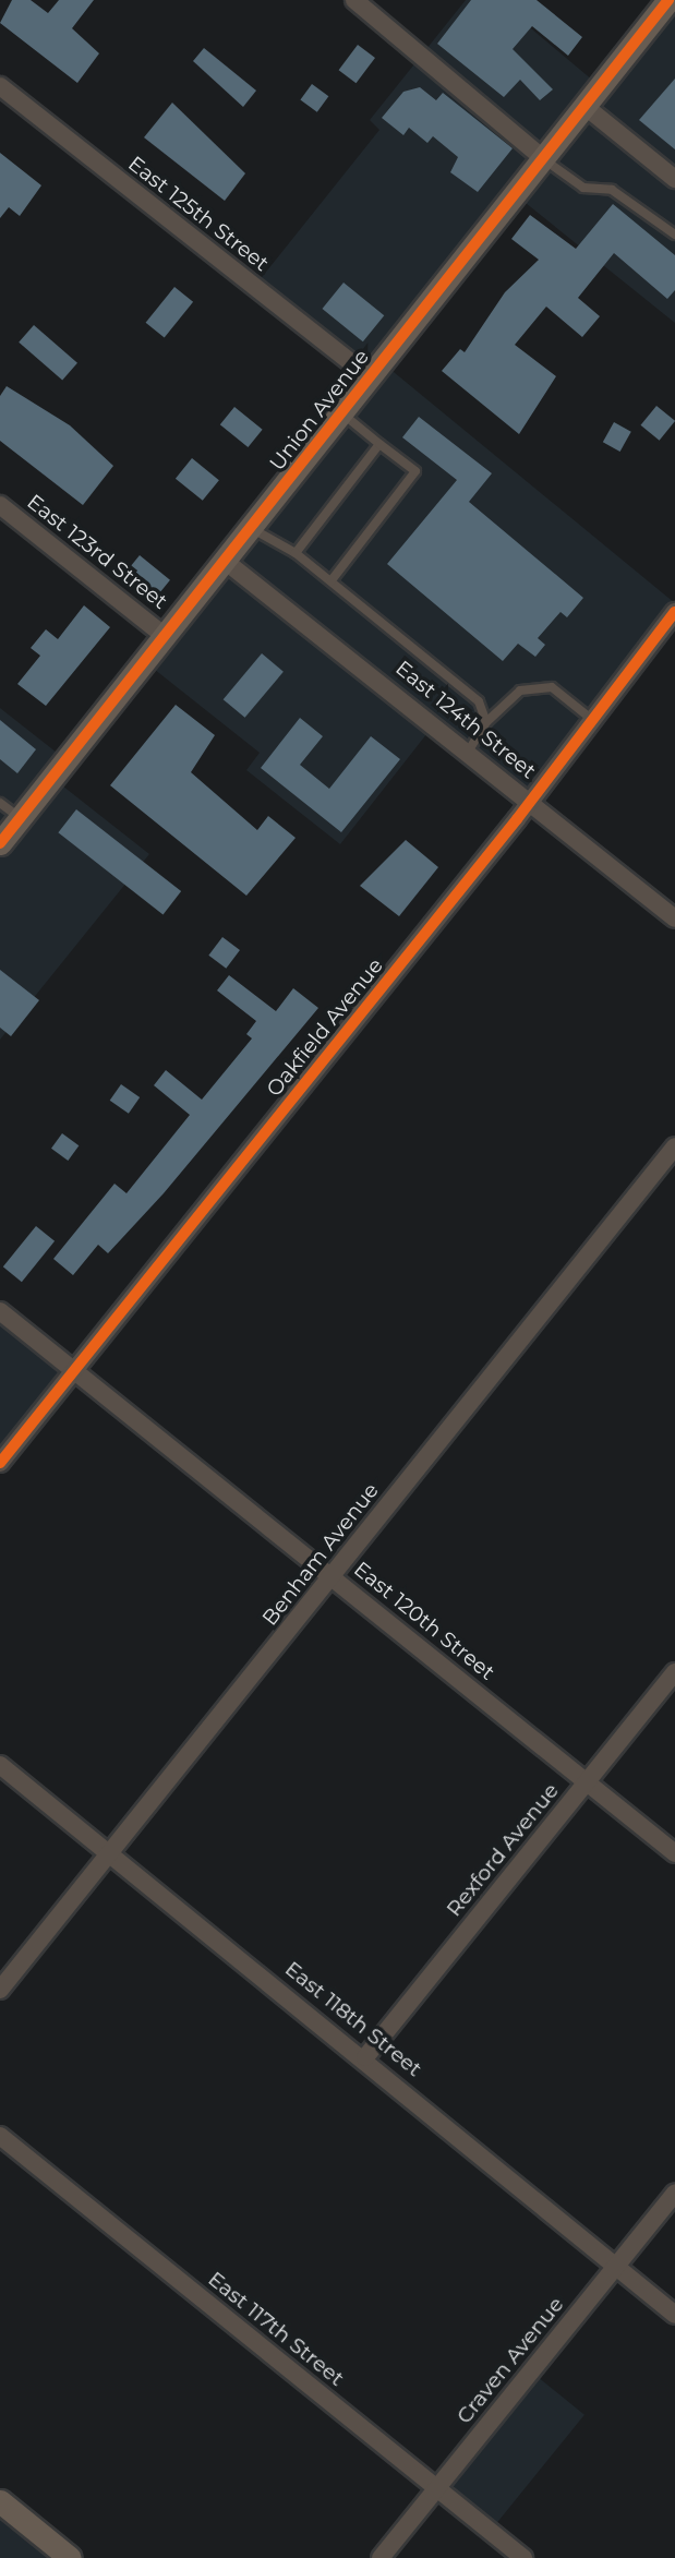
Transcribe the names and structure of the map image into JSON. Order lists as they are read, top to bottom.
{
  "streets": {
    "main road": ["Union Avenue"],
    "street": [
      "East 125th Street",
      "East 123rd Street",
      "East 124th Street",
      "Oakfield Avenue",
      "Benham Avenue",
      "East 120th Street",
      "Rexford Avenue",
      "East 118th Street",
      "East 117th Street",
      "Craven Avenue"
    ]
  },
  "crossings": [
    ["East 125th Street", "Union Avenue"],
    ["Union Avenue", "East 123rd Street"],
    ["Union Avenue", "East 124th Street"],
    ["East 124th Street", "Oakfield Avenue"],
    ["Oakfield Avenue", "East 120th Street"],
    ["Benham Avenue", "East 120th Street"],
    ["Benham Avenue", "East 118th Street"],
    ["East 120th Street", "Rexford Avenue"],
    ["Rexford Avenue", "East 118th Street"],
    ["East 118th Street", "Craven Avenue"],
    ["East 117th Street", "Craven Avenue"]
  ]
}
